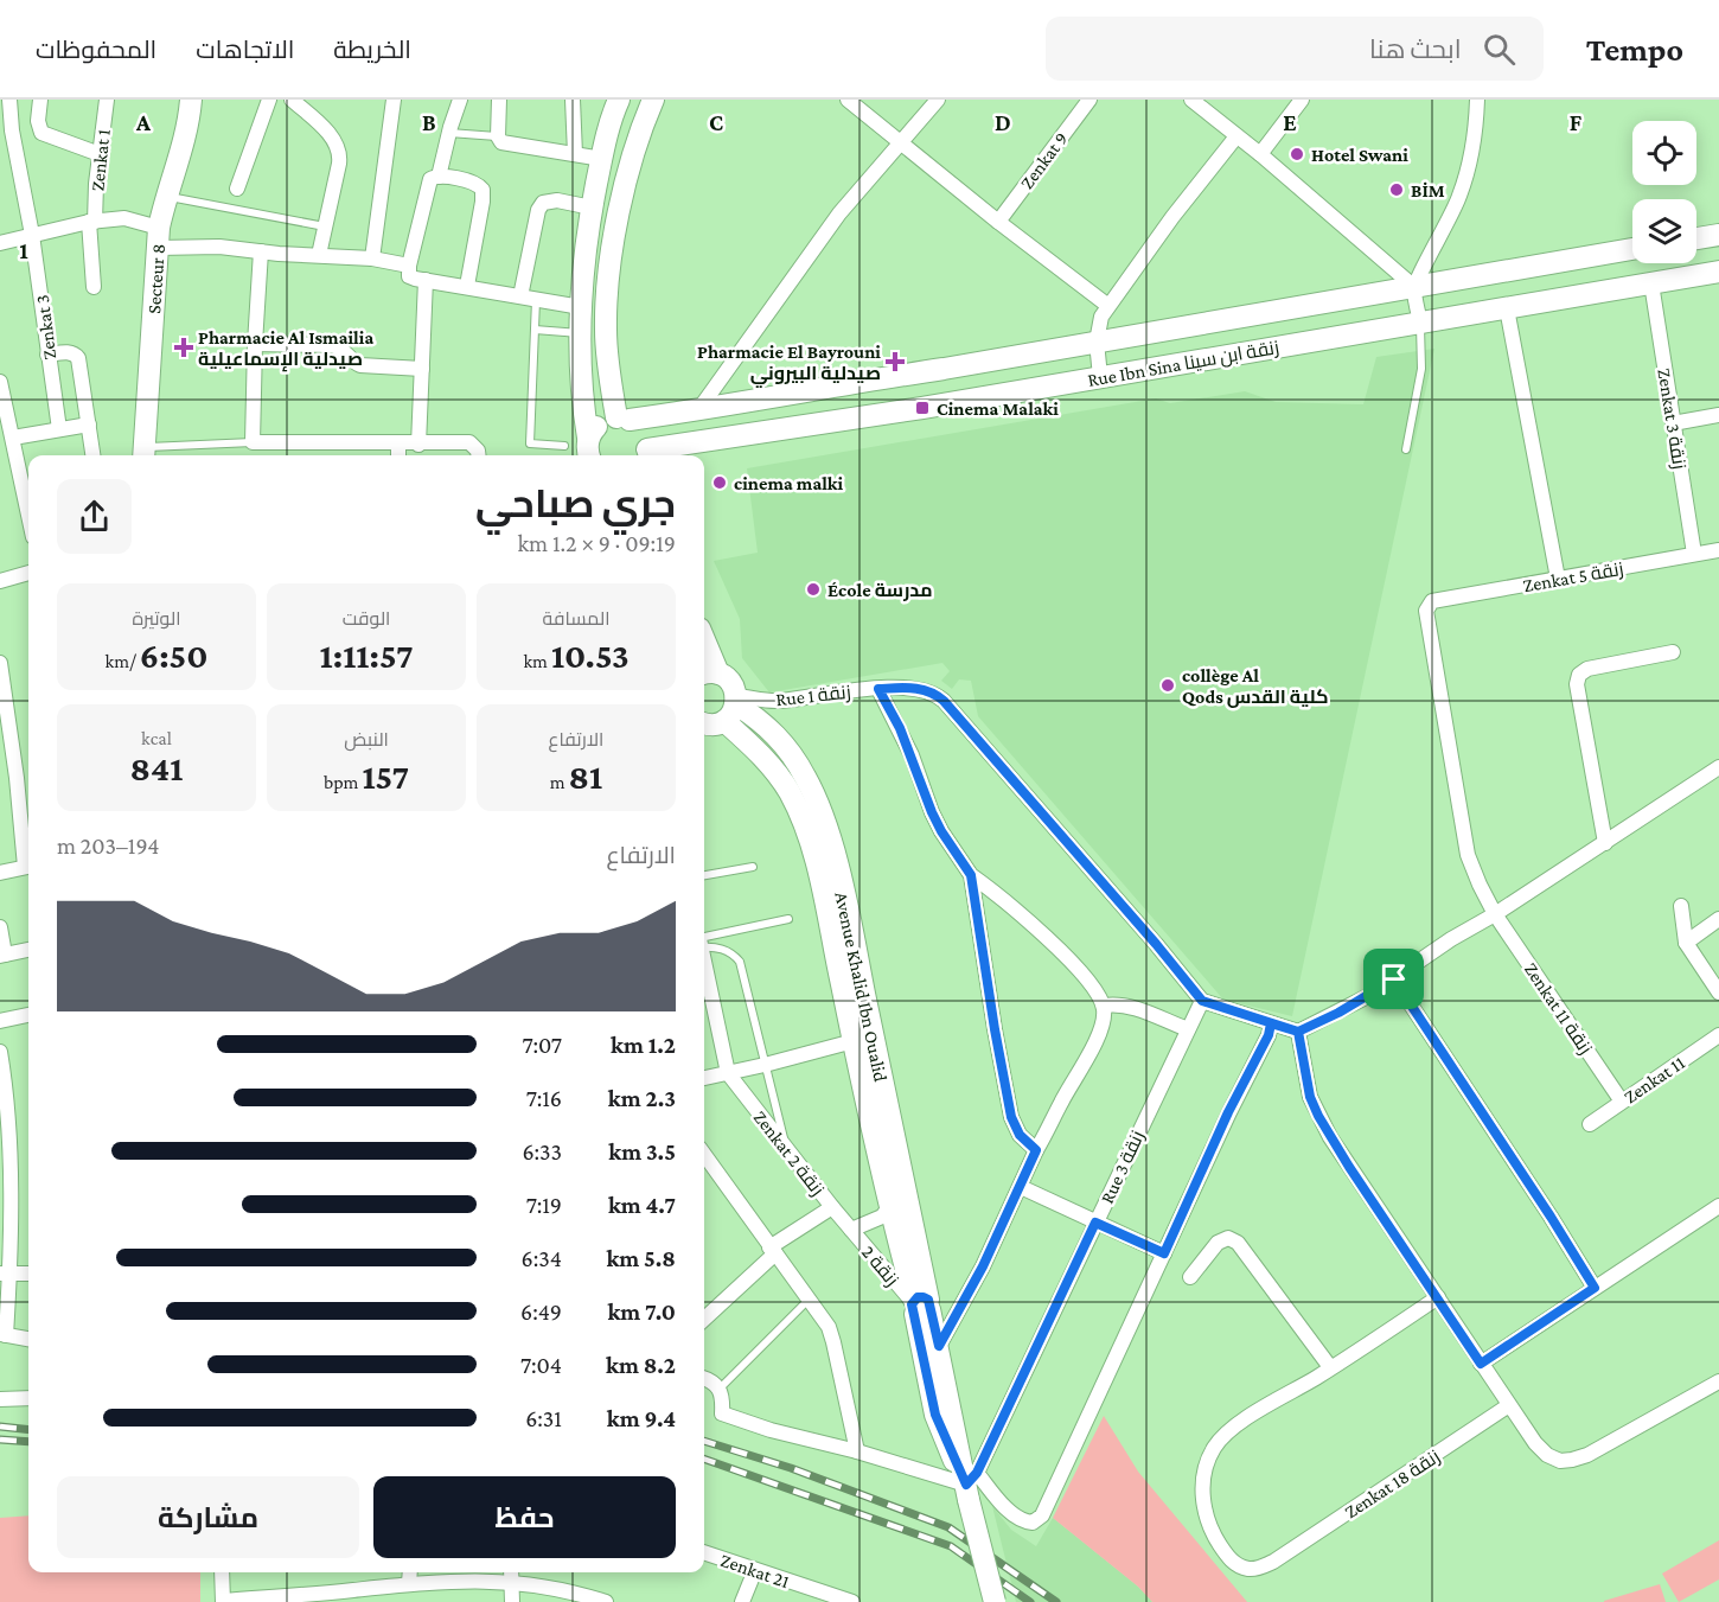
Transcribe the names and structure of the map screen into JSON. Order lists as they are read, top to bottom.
{
  "streets": {
    "main road": ["Secteur 8", "Rue Ibn Sina زنقة ابن سينا", "Avenue Khalid Ibn Oualid"],
    "street": [
      "Zenkat 1",
      "Zenkat 9",
      "Zenkat 3",
      "Zenkat 3 زنقة",
      "Zenkat 5 زنقة",
      "Rue 1 زنقة",
      "Zenkat 11 زنقة",
      "Zenkat 11",
      "Zenkat 2 زنقة",
      "Rue 3 زنقة",
      "زنقة 2",
      "Zenkat 18 زنقة",
      "Zenkat 21"
    ]
  },
  "crossings": [
    ["Rue Ibn Sina زنقة ابن سينا", "Zenkat 3 زنقة"],
    ["Zenkat 3 زنقة", "Zenkat 5 زنقة"],
    ["Zenkat 5 زنقة", "Zenkat 11 زنقة"],
    ["Rue 1 زنقة", "Avenue Khalid Ibn Oualid"],
    ["Rue 1 زنقة", "Rue 3 زنقة"],
    ["Avenue Khalid Ibn Oualid", "Rue 3 زنقة"],
    ["Avenue Khalid Ibn Oualid", "زنقة 2"],
    ["Zenkat 11 زنقة", "Zenkat 11"],
    ["Zenkat 2 زنقة", "زنقة 2"]
  ],
  "places": {
    "other": [
      "Hotel Swani",
      "BİM",
      "cinema malki",
      "École مدرسة",
      "collège Al Qods كلية القدس"
    ],
    "health": ["Pharmacie Al Ismailia صيدلية الإسماعيلية", "Pharmacie El Bayrouni صيدلية البيروني"],
    "transit": ["Cinema Malaki"]
  },
  "page": {
    "header": "Tempo",
    "search": "ابحث هنا",
    "nav": ["الخريطة", "الاتجاهات", "المحفوظات"],
    "heading": ["جري صباحي", "09:19 · 9 × 1.2 km"],
    "stats": [
      ["المسافة", "10.53 km"],
      ["الوقت", "1:11:57"],
      ["الوتيرة", "6:50 /km"],
      ["الارتفاع", "81 m"],
      ["النبض", "157 bpm"],
      ["kcal", "841"]
    ],
    "chart": ["الارتفاع", "194–203 m"],
    "list": [
      {
        "name": "1.2 km",
        "note": "7:07"
      },
      {
        "name": "2.3 km",
        "note": "7:16"
      },
      {
        "name": "3.5 km",
        "note": "6:33"
      },
      {
        "name": "4.7 km",
        "note": "7:19"
      },
      {
        "name": "5.8 km",
        "note": "6:34"
      },
      {
        "name": "7.0 km",
        "note": "6:49"
      },
      {
        "name": "8.2 km",
        "note": "7:04"
      },
      {
        "name": "9.4 km",
        "note": "6:31"
      }
    ],
    "buttons": ["حفظ", "مشاركة"]
  },
  "grid": {
    "columns": [
      "A",
      "B",
      "C",
      "D",
      "E",
      "F"
    ],
    "rows": ["1"]
  }
}
